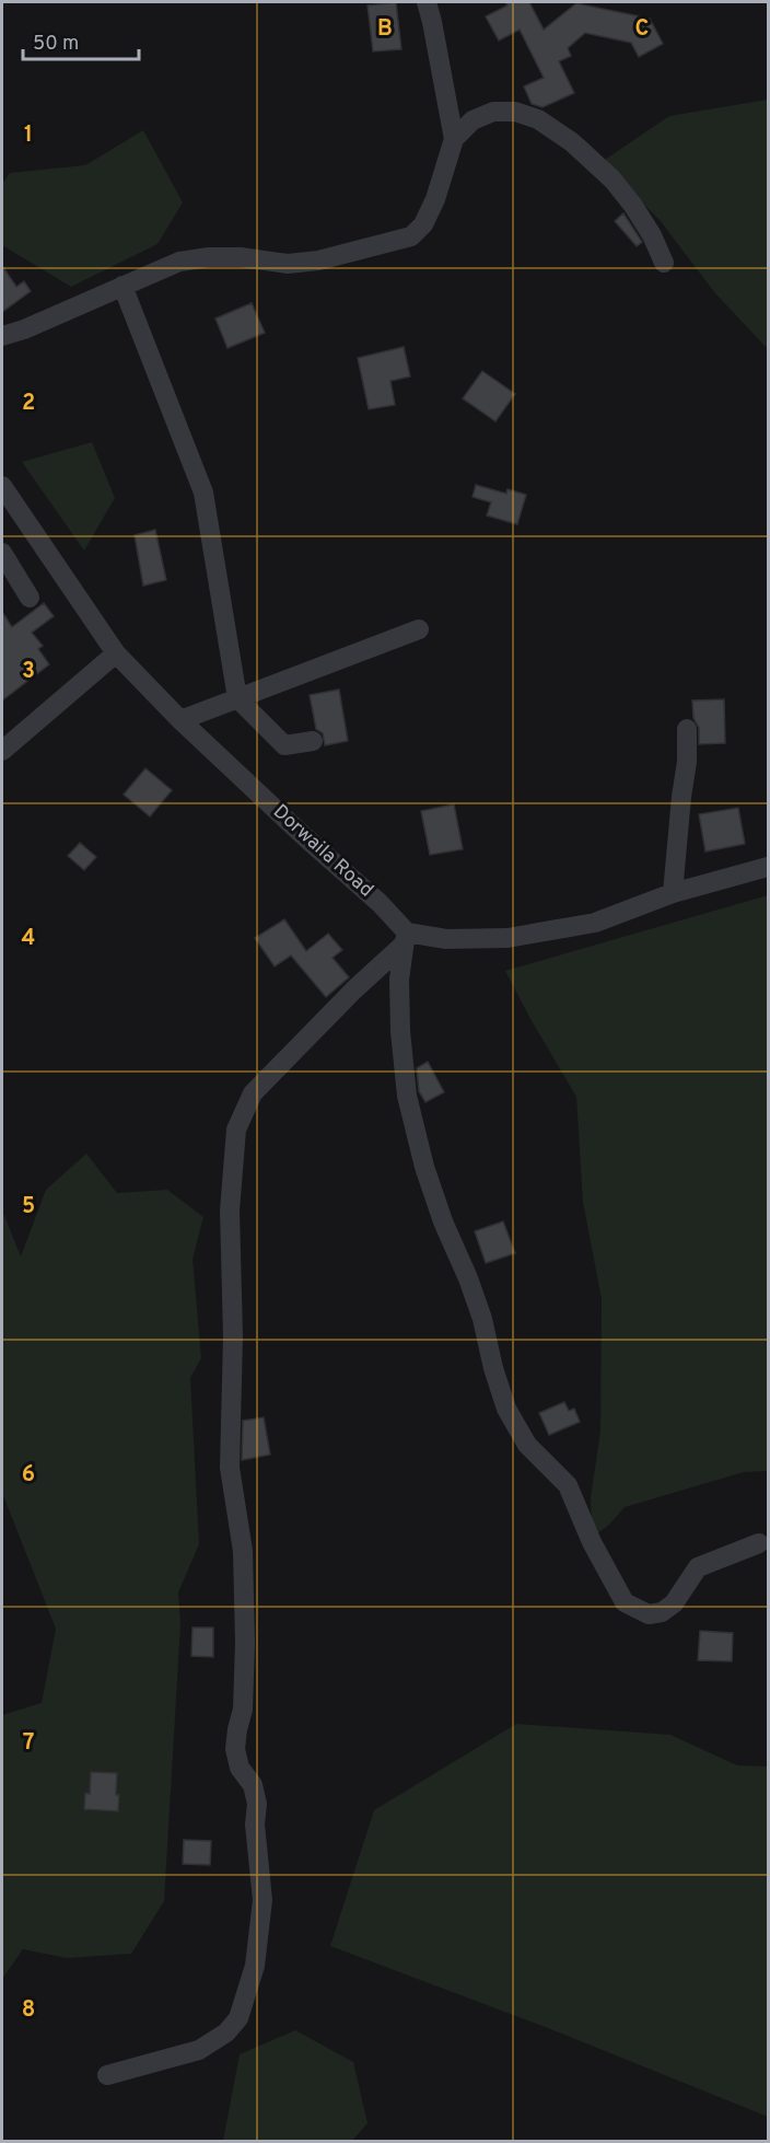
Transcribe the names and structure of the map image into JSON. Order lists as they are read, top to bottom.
{
  "streets": {
    "street": ["Dorwaila Road"]
  },
  "scale_bar": "50 m",
  "grid": {
    "columns": ["B", "C"],
    "rows": [
      "1",
      "2",
      "3",
      "4",
      "5",
      "6",
      "7",
      "8"
    ]
  }
}
